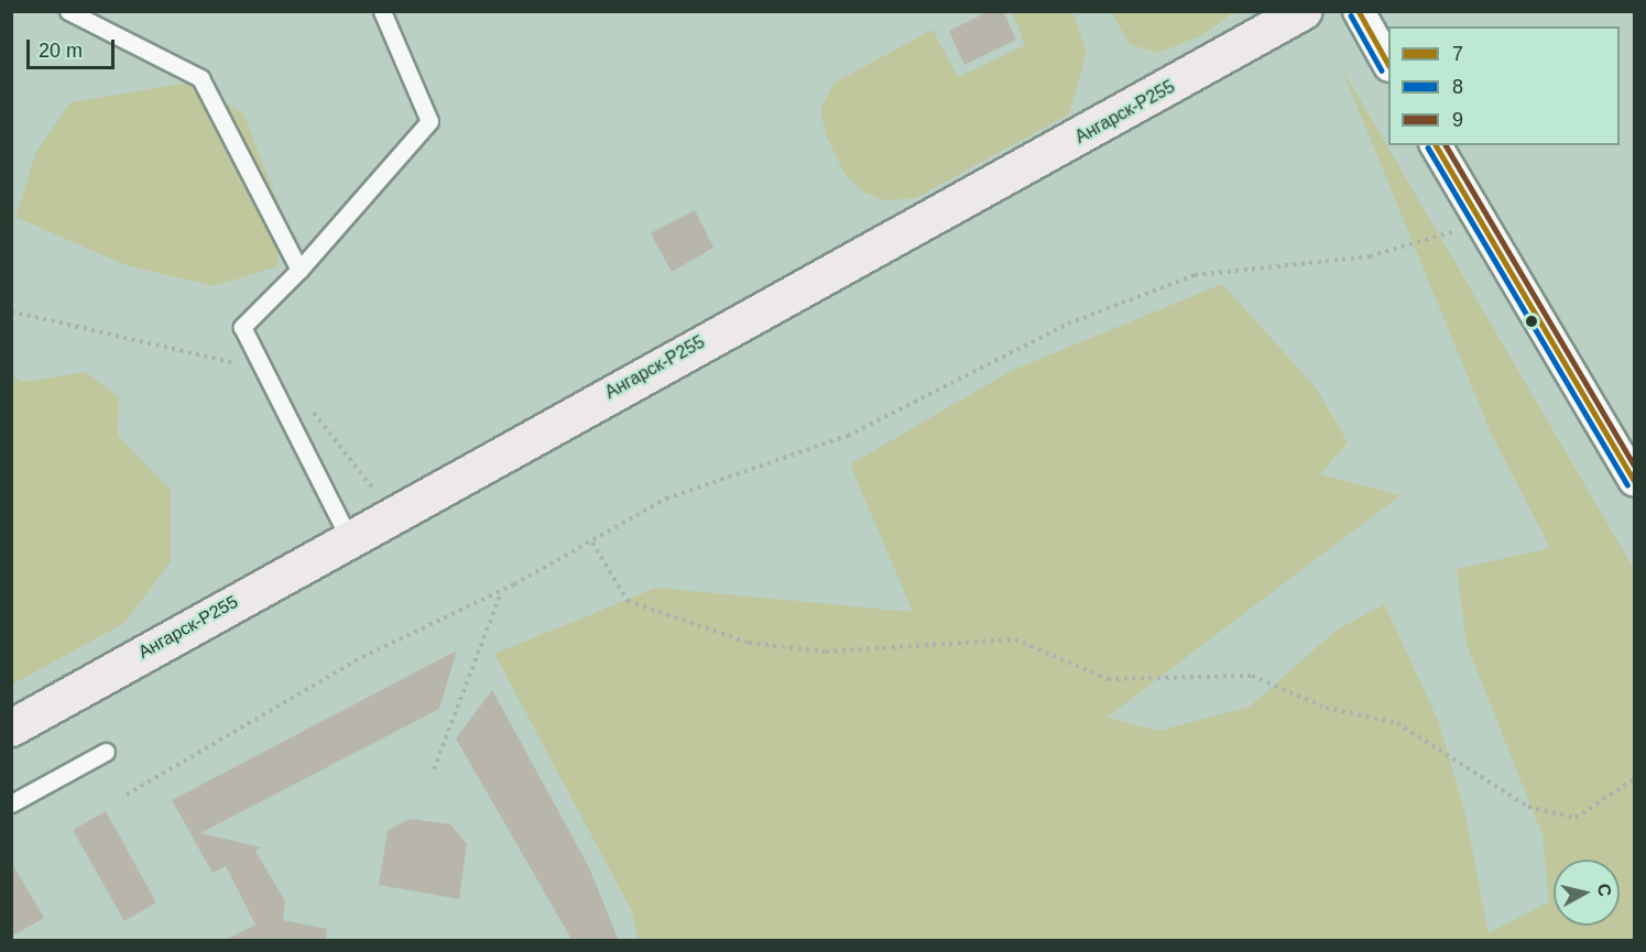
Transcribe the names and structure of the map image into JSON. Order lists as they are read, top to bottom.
{
  "streets": {
    "main road": ["Ангарск-Р255"]
  },
  "lines": ["transit line 7", "transit line 8", "transit line 9"],
  "legend": ["7", "8", "9"],
  "scale_bar": "20 m",
  "north": "right"
}
